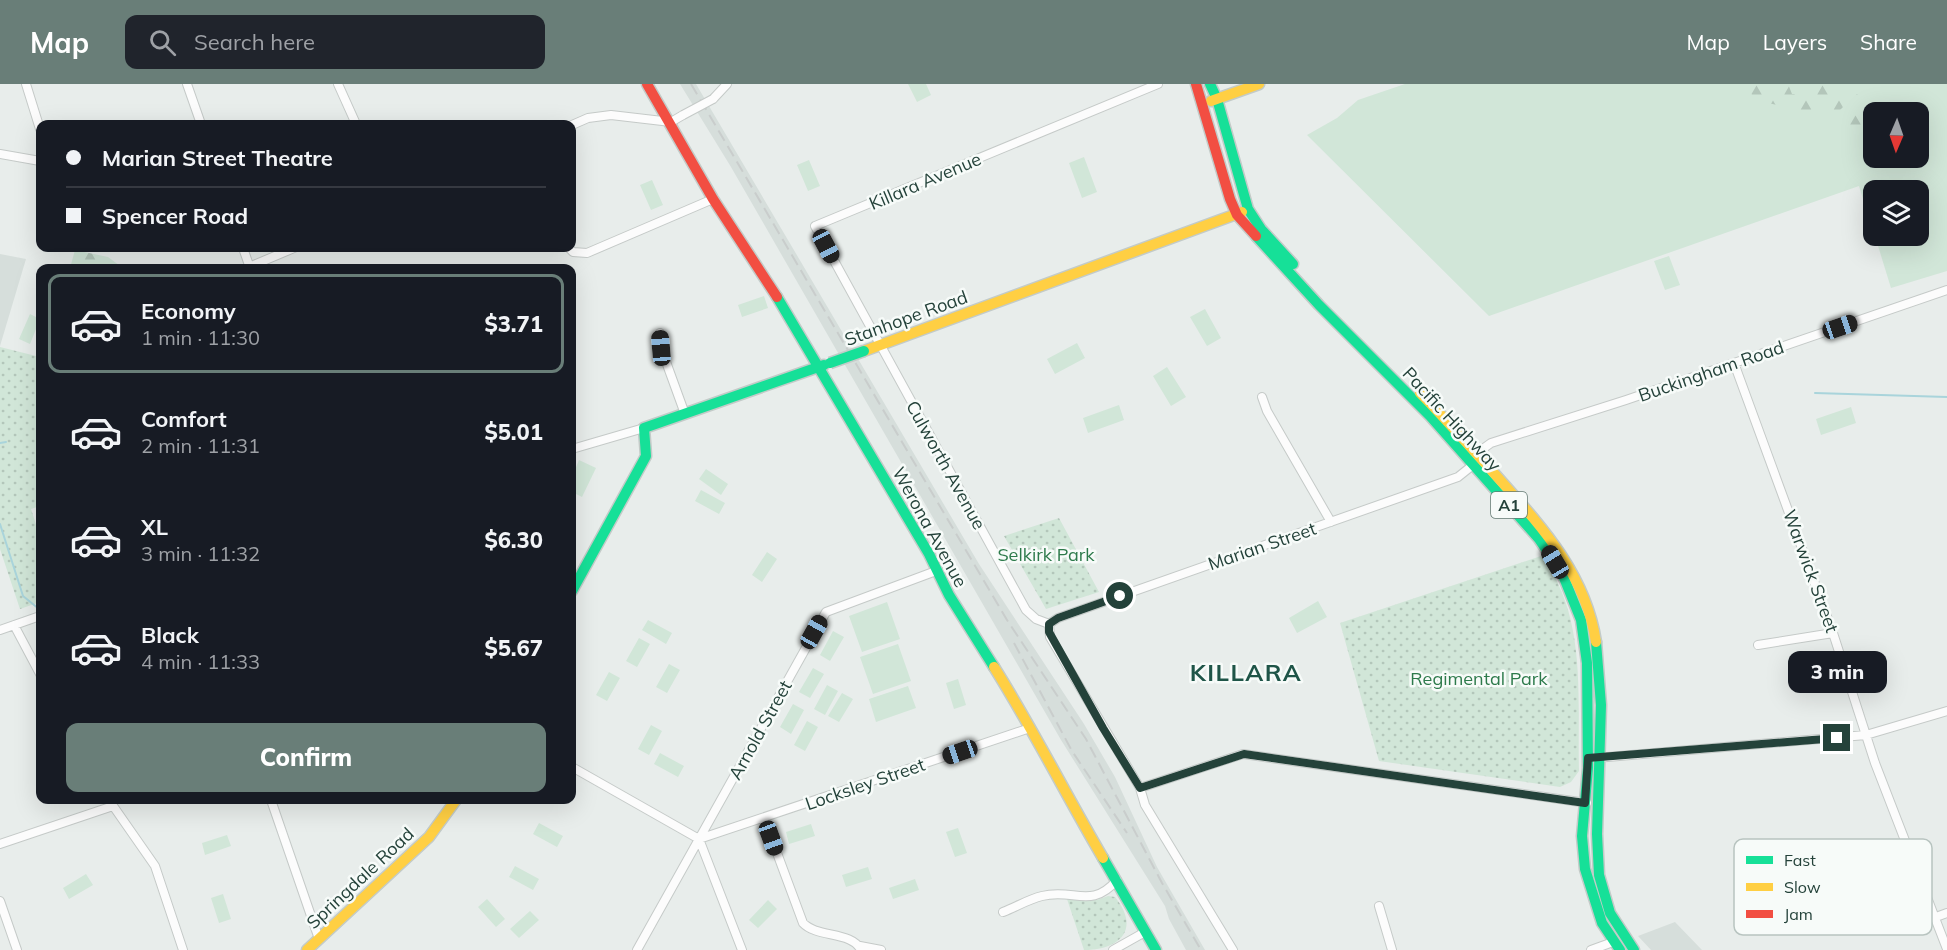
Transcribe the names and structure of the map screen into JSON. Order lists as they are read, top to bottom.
{
  "streets": {
    "main road": [
      "Stanhope Road",
      "Pacific Highway",
      "A1",
      "Werona Avenue",
      "Springdale Road"
    ],
    "street": [
      "Killara Avenue",
      "Buckingham Road",
      "Culworth Avenue",
      "Marian Street",
      "Warwick Street",
      "Arnold Street",
      "Locksley Street"
    ]
  },
  "crossings": [
    ["Killara Avenue", "Stanhope Road"],
    ["Killara Avenue", "Culworth Avenue"],
    ["Stanhope Road", "Pacific Highway"],
    ["Stanhope Road", "Culworth Avenue"],
    ["Stanhope Road", "Werona Avenue"],
    ["Buckingham Road", "Pacific Highway"],
    ["Buckingham Road", "Warwick Street"],
    ["Pacific Highway", "Marian Street"],
    ["Culworth Avenue", "Marian Street"],
    ["Werona Avenue", "Arnold Street"],
    ["Werona Avenue", "Locksley Street"],
    ["Arnold Street", "Locksley Street"]
  ],
  "districts": ["KILLARA"],
  "parks": ["Selkirk Park", "Regimental Park"],
  "legend": ["Fast", "Slow", "Jam"],
  "north": "bottom",
  "page": {
    "header": "Map",
    "search": "Search here",
    "nav": ["Map", "Layers", "Share"],
    "banner": ["Marian Street Theatre", "Spencer Road"],
    "list": [
      {
        "name": "Economy",
        "note": "1 min · 11:30",
        "value": "$3.71"
      },
      {
        "name": "Comfort",
        "note": "2 min · 11:31",
        "value": "$5.01"
      },
      {
        "name": "XL",
        "note": "3 min · 11:32",
        "value": "$6.30"
      },
      {
        "name": "Black",
        "note": "4 min · 11:33",
        "value": "$5.67"
      }
    ],
    "bubble": "3 min",
    "buttons": "Confirm"
  }
}
